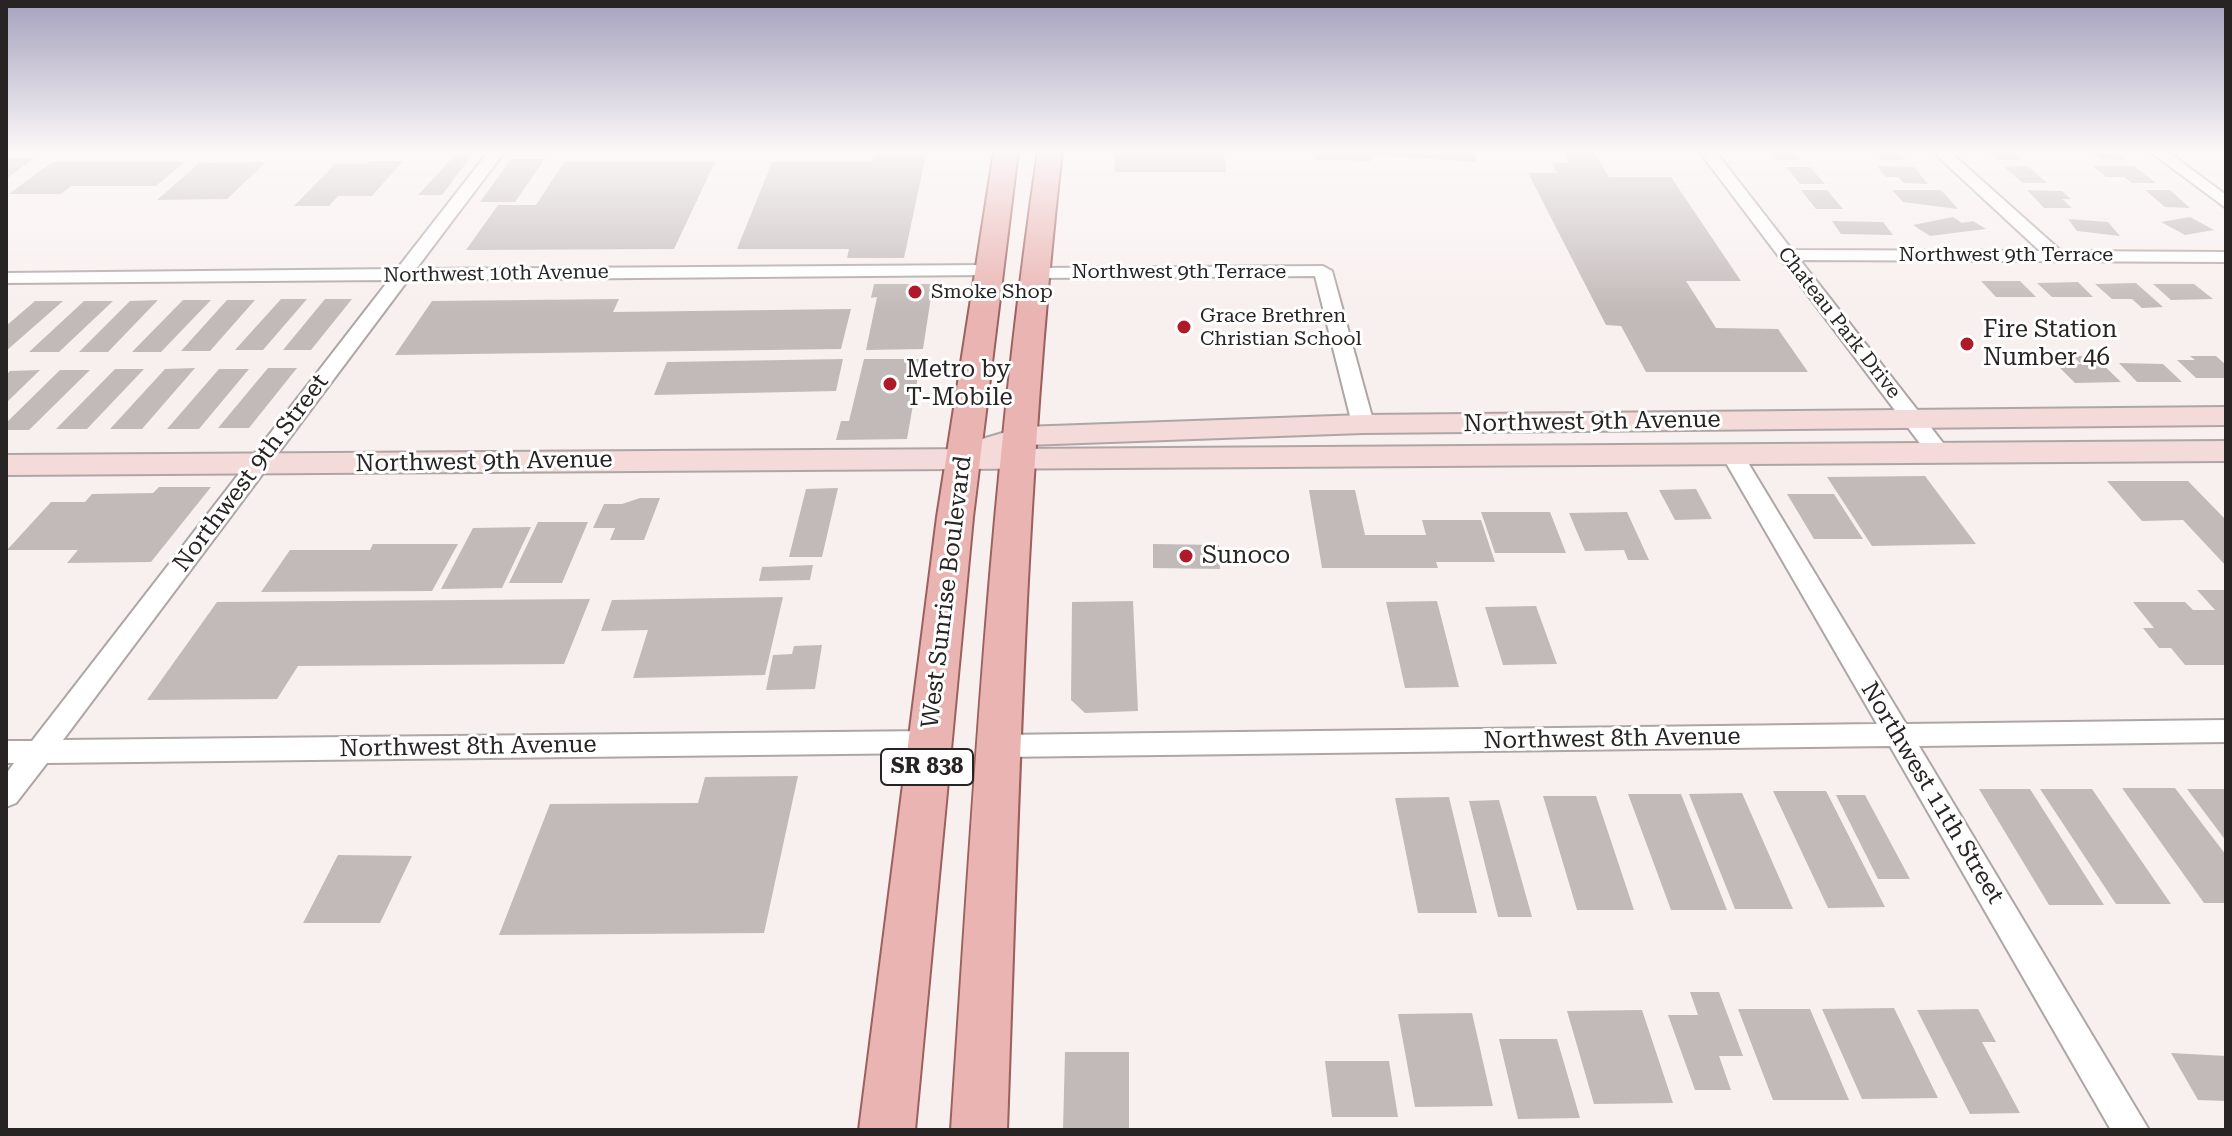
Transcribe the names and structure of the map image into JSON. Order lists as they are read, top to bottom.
{
  "streets": {
    "main road": ["Northwest 9th Avenue", "West Sunrise Boulevard", "SR 838"],
    "street": [
      "Northwest 9th Terrace",
      "Northwest 10th Avenue",
      "Chateau Park Drive",
      "Northwest 9th Street",
      "Northwest 8th Avenue",
      "Northwest 11th Street"
    ]
  },
  "crossings": [
    ["Northwest 9th Terrace", "Chateau Park Drive"],
    ["Northwest 9th Terrace", "Northwest 9th Avenue"],
    ["Northwest 9th Terrace", "SR 838"],
    ["Northwest 10th Avenue", "Northwest 9th Street"],
    ["Northwest 10th Avenue", "West Sunrise Boulevard"],
    ["Chateau Park Drive", "Northwest 9th Avenue"],
    ["Northwest 9th Avenue", "Northwest 9th Street"],
    ["Northwest 9th Avenue", "West Sunrise Boulevard"],
    ["Northwest 9th Avenue", "SR 838"],
    ["Northwest 9th Avenue", "Northwest 11th Street"],
    ["Northwest 9th Street", "Northwest 8th Avenue"],
    ["West Sunrise Boulevard", "Northwest 8th Avenue"],
    ["Northwest 8th Avenue", "SR 838"],
    ["Northwest 8th Avenue", "Northwest 11th Street"]
  ],
  "places": [
    "Smoke Shop",
    "Grace Brethren Christian School",
    "Fire Station Number 46",
    "Metro by T-Mobile",
    "Sunoco"
  ]
}
